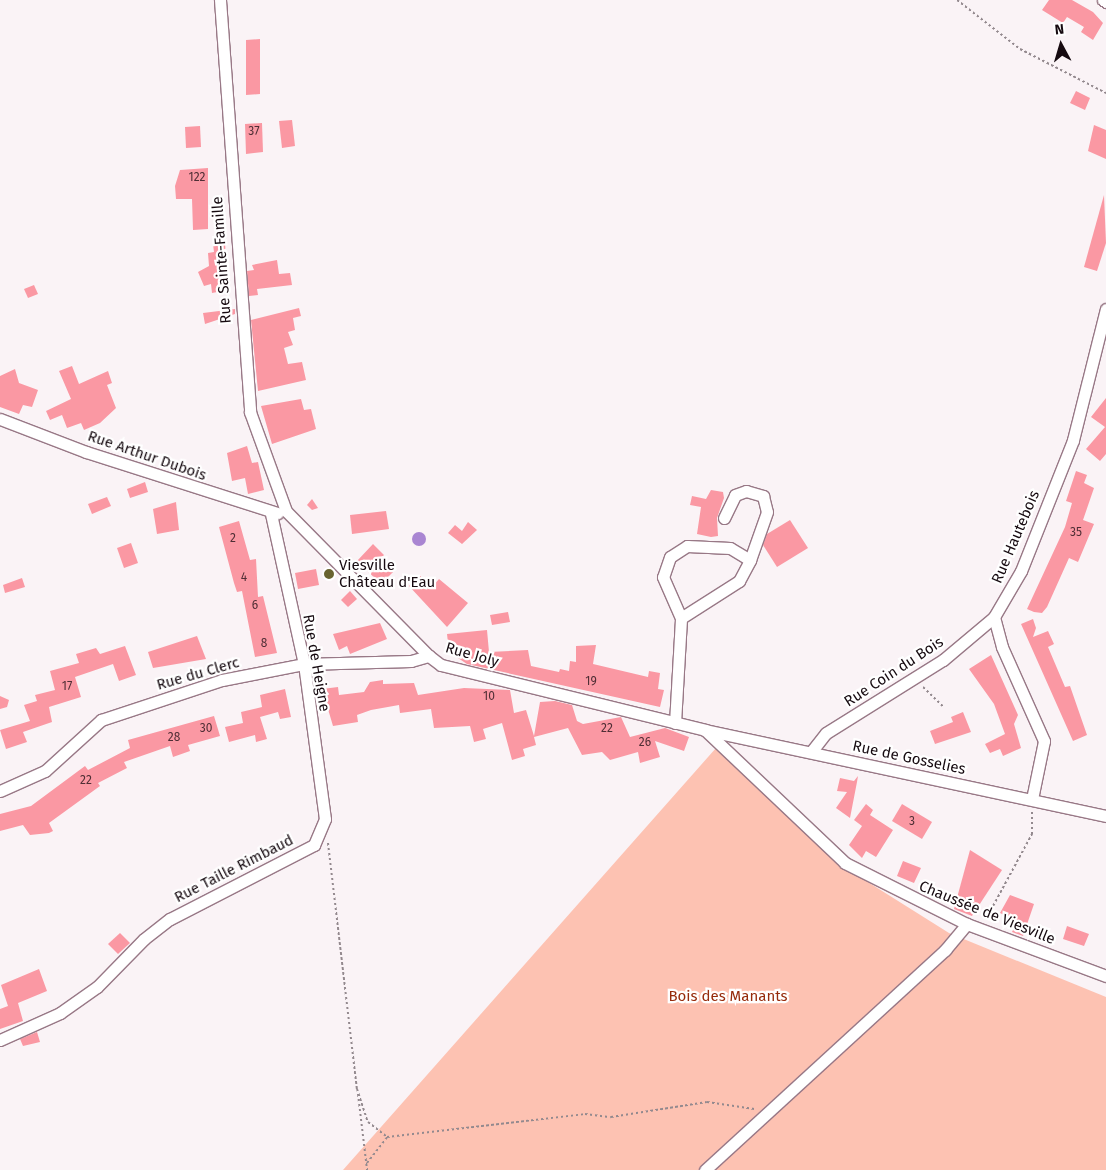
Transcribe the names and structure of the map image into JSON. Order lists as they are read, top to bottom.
{
  "streets": {
    "street": [
      "Rue Sainte-Famille",
      "Rue Arthur Dubois",
      "Rue Hautebois",
      "Rue Joly",
      "Rue de Heigne",
      "Rue Coin du Bois",
      "Rue du Clerc",
      "Rue de Gosselies",
      "Rue Taille Rimbaud",
      "Chaussée de Viesville"
    ]
  },
  "crossings": [
    ["Rue Sainte-Famille", "Rue Joly"],
    ["Rue Arthur Dubois", "Rue de Heigne"],
    ["Rue Hautebois", "Rue Coin du Bois"],
    ["Rue Joly", "Rue du Clerc"],
    ["Rue Joly", "Rue de Gosselies"],
    ["Rue Joly", "Chaussée de Viesville"],
    ["Rue de Heigne", "Rue du Clerc"],
    ["Rue de Heigne", "Rue Taille Rimbaud"],
    ["Rue Coin du Bois", "Rue de Gosselies"],
    ["Rue de Gosselies", "Chaussée de Viesville"]
  ],
  "parks": ["Bois des Manants"],
  "places": ["Viesville Château d'Eau"],
  "house_numbers": [
    "37",
    "122",
    "35",
    "2",
    "4",
    "6",
    "8",
    "19",
    "17",
    "10",
    "30",
    "22",
    "28",
    "26",
    "22",
    "3"
  ],
  "north": "top"
}
